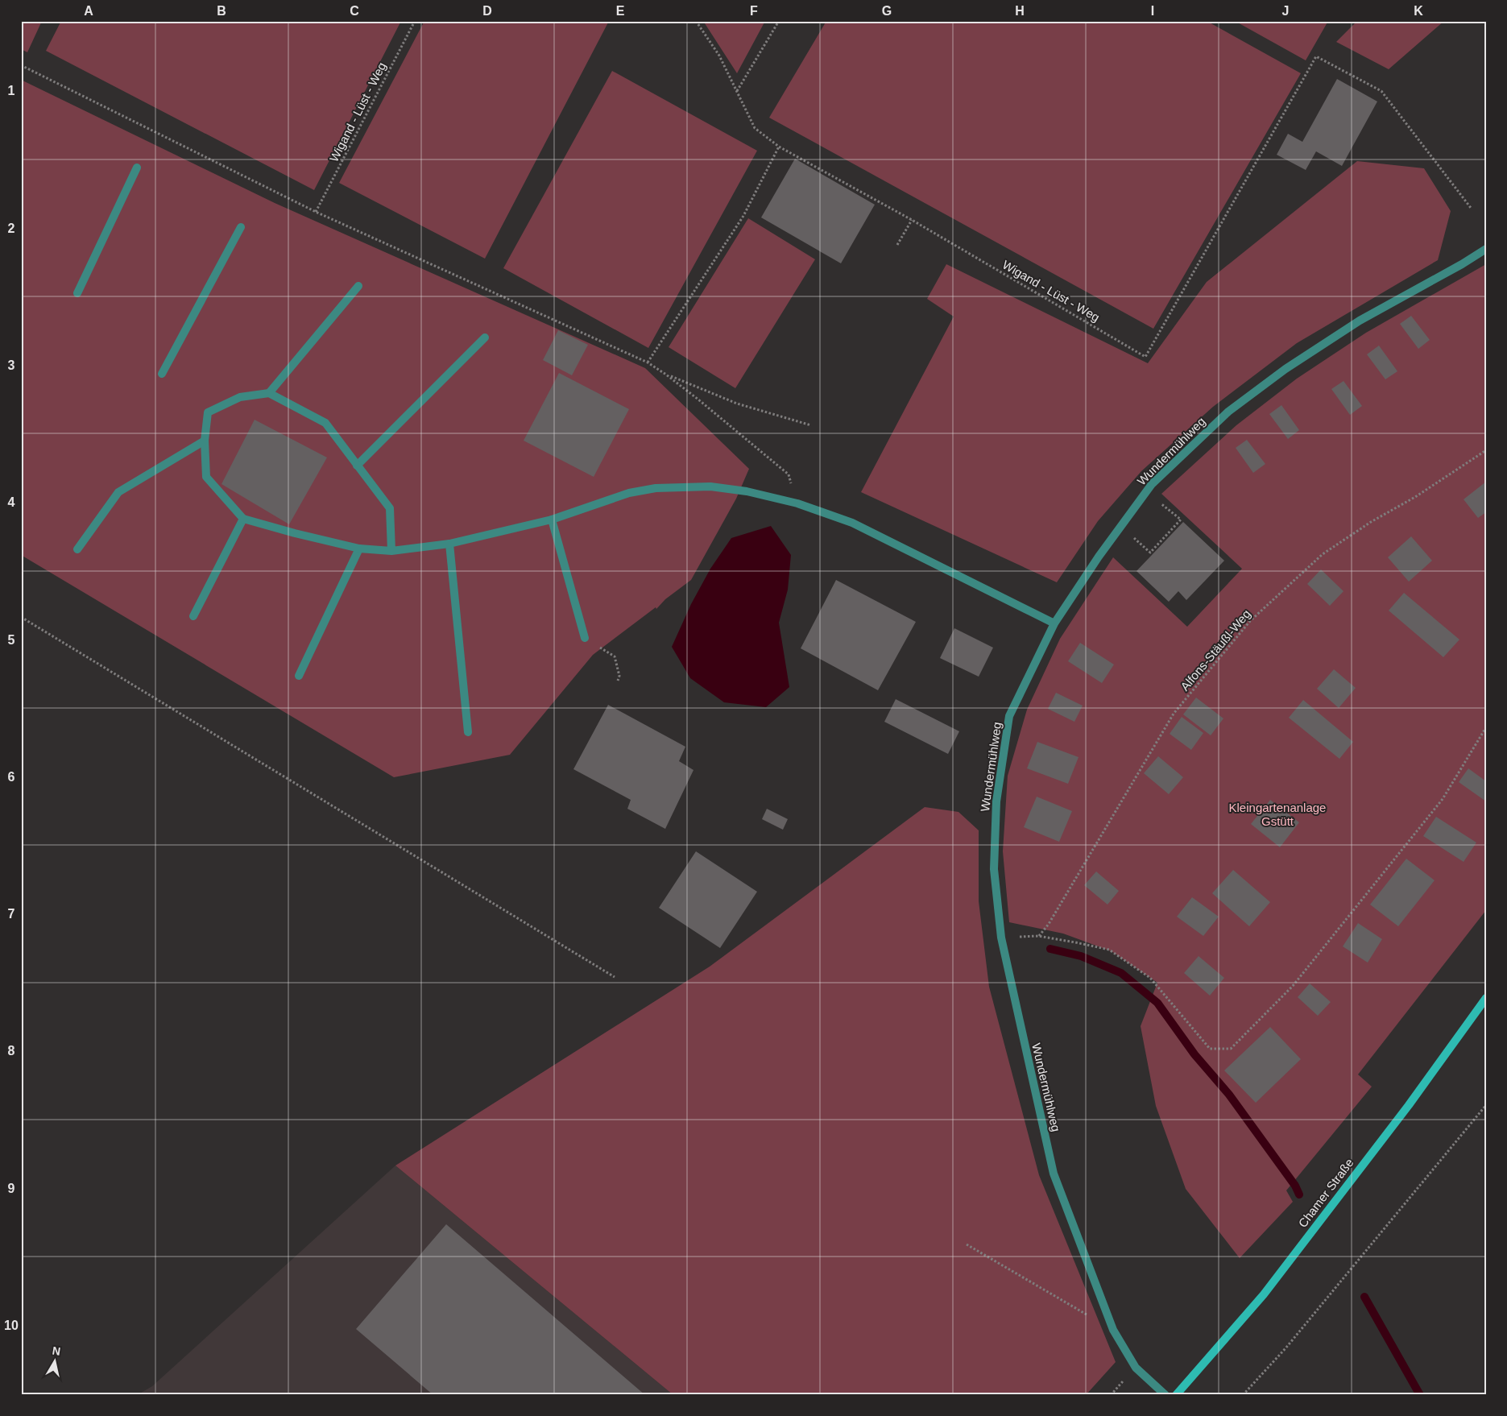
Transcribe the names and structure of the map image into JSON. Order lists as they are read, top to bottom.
{
  "streets": {
    "main road": ["Chamer Straße"],
    "street": ["Wundermühlweg"],
    "path": ["Wigand - Lüst - Weg", "Alfons-Stäußl-Weg"]
  },
  "parks": ["Kleingartenanlage Gstütt"],
  "north": "top",
  "grid": {
    "columns": [
      "A",
      "B",
      "C",
      "D",
      "E",
      "F",
      "G",
      "H",
      "I",
      "J",
      "K"
    ],
    "rows": [
      "1",
      "2",
      "3",
      "4",
      "5",
      "6",
      "7",
      "8",
      "9",
      "10"
    ]
  }
}
